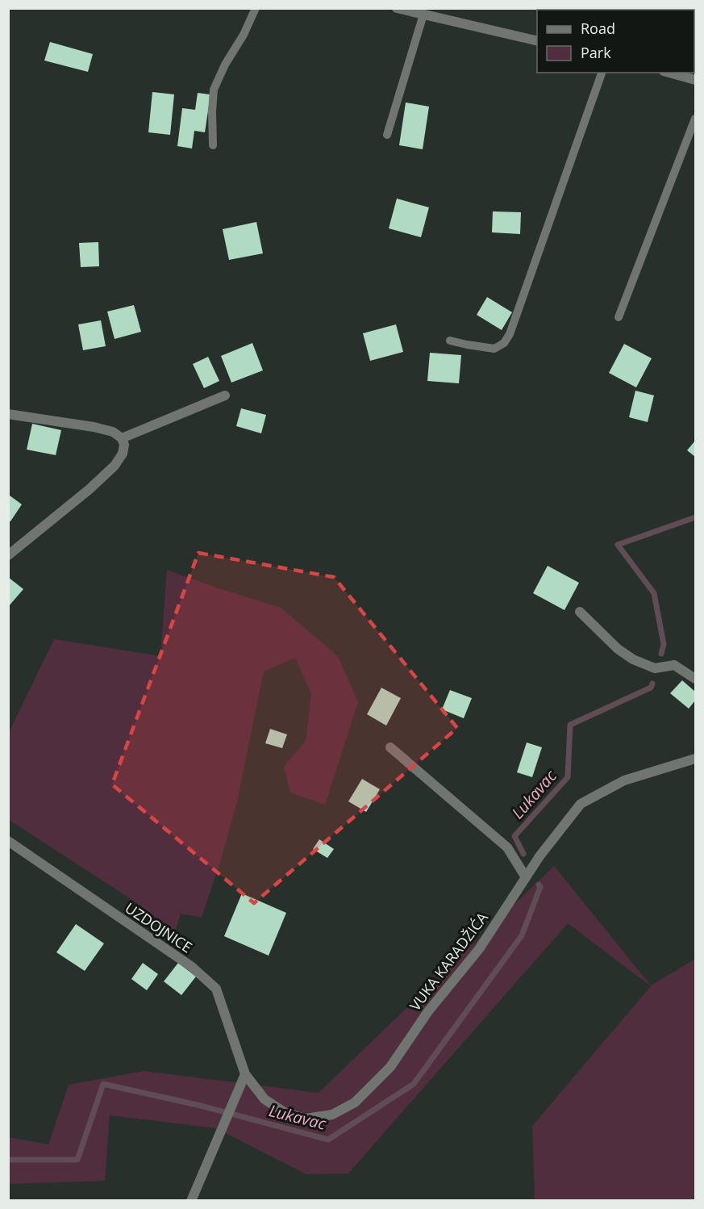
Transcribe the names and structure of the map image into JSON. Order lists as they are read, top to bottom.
{
  "streets": {
    "street": ["UZDOJNICE", "VUKA KARADŽIĆA"]
  },
  "crossings": [
    ["UZDOJNICE", "VUKA KARADŽIĆA"]
  ],
  "water": ["Lukavac"],
  "legend": ["Road", "Park"]
}
